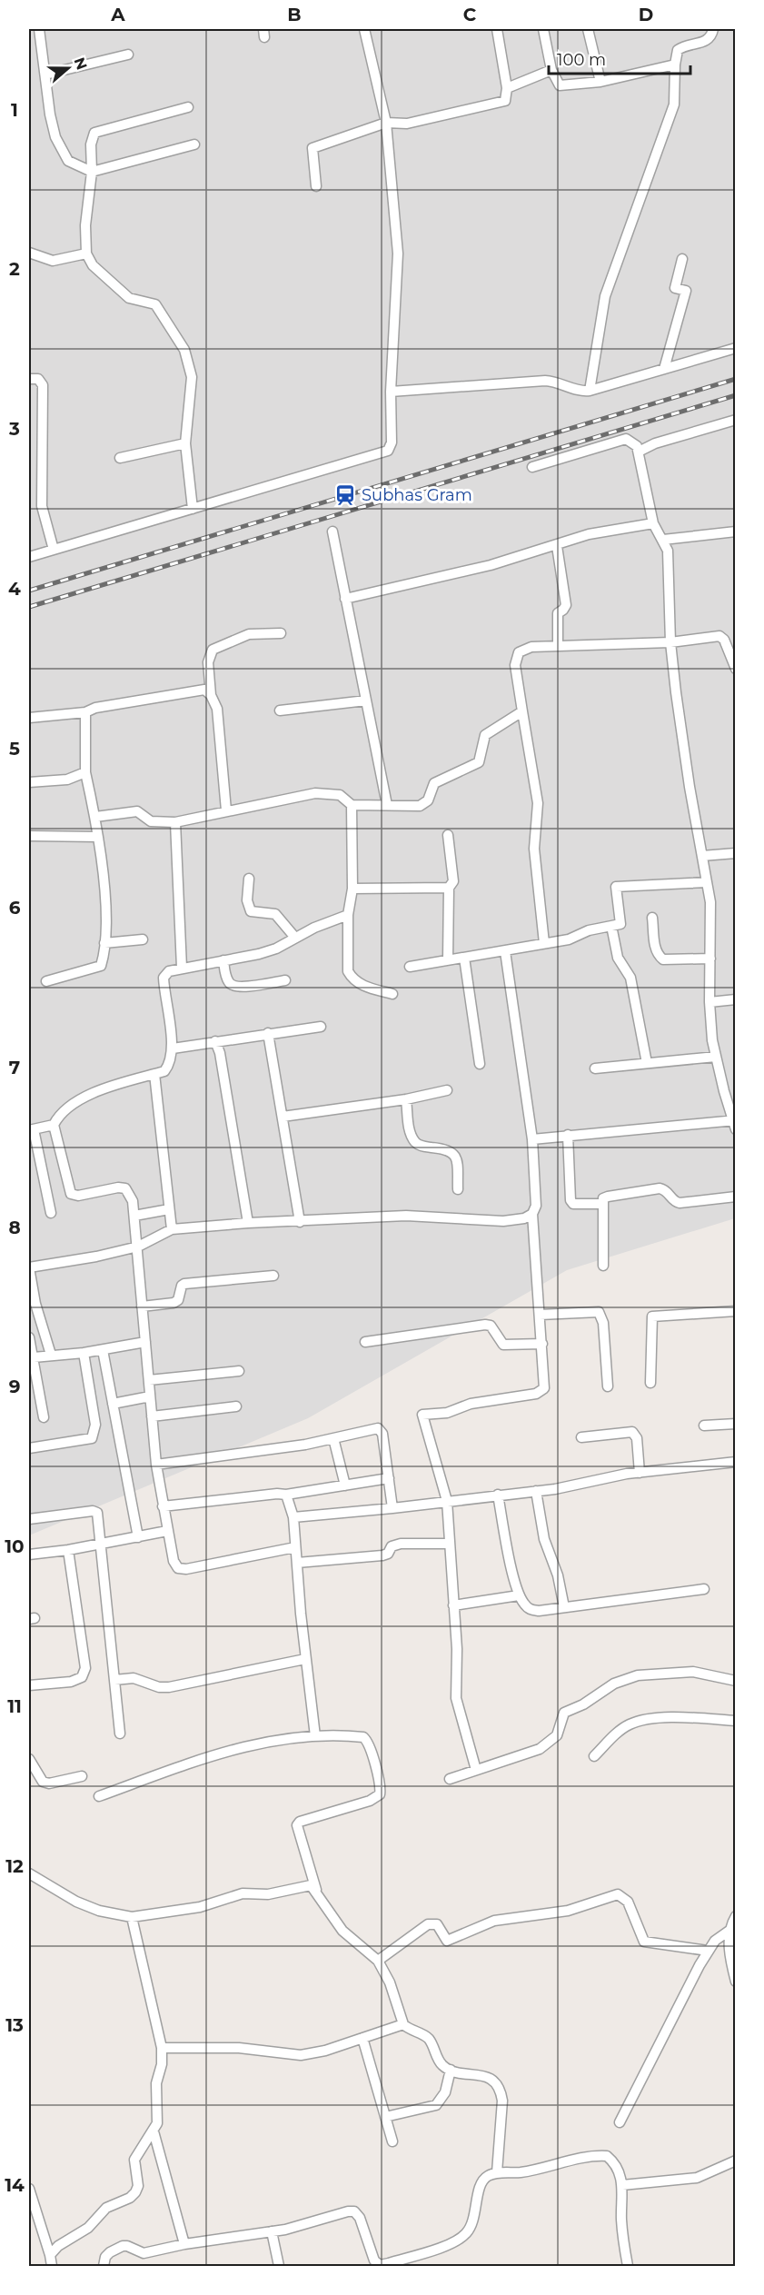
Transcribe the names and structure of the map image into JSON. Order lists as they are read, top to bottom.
{
  "places": {
    "station": ["Subhas Gram"]
  },
  "scale_bar": "100 m",
  "north": "right",
  "grid": {
    "columns": [
      "A",
      "B",
      "C",
      "D"
    ],
    "rows": [
      "1",
      "2",
      "3",
      "4",
      "5",
      "6",
      "7",
      "8",
      "9",
      "10",
      "11",
      "12",
      "13",
      "14"
    ]
  }
}
